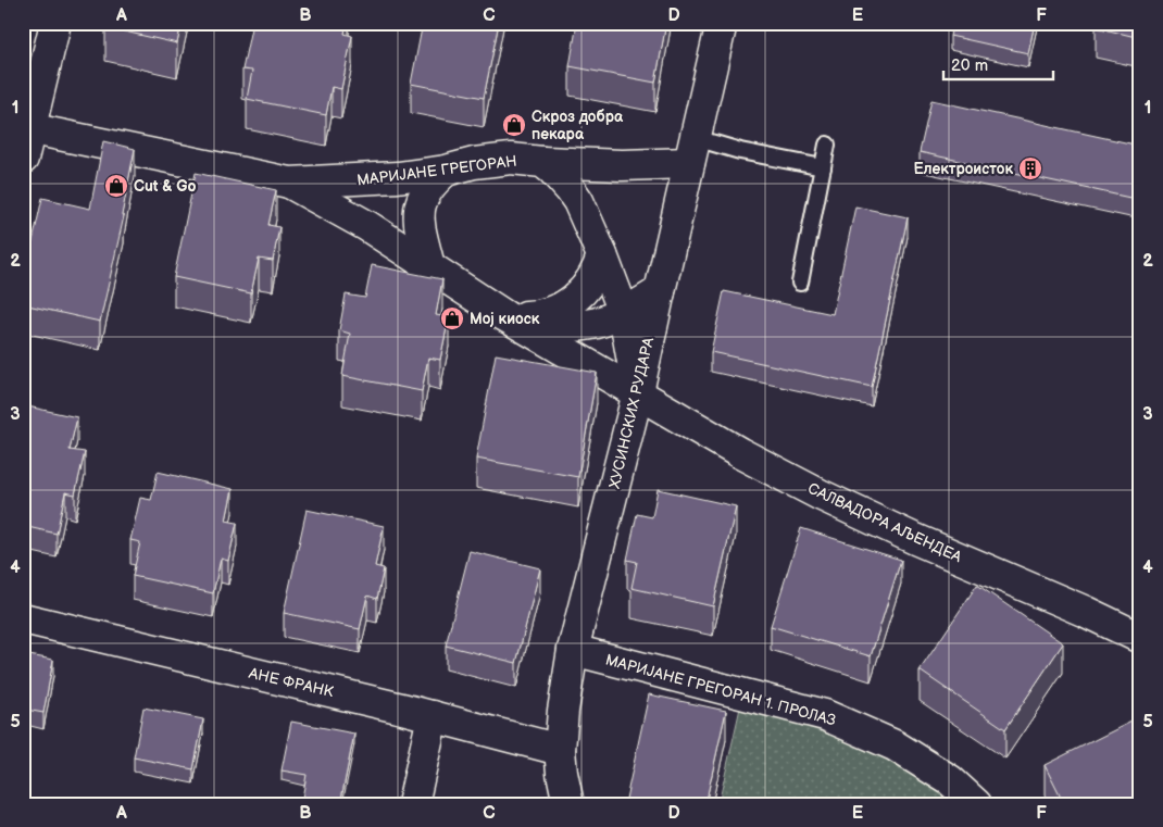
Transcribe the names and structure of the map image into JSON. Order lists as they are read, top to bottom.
{
  "streets": {
    "street": [
      "МАРИЈАНЕ ГРЕГОРАН",
      "ХУСИНСКИХ РУДАРА",
      "САЛВАДОРА АЉЕНДЕА",
      "АНЕ ФРАНК",
      "МАРИЈАНЕ ГРЕГОРАН 1. ПРОЛАЗ"
    ]
  },
  "crossings": [
    ["МАРИЈАНЕ ГРЕГОРАН", "ХУСИНСКИХ РУДАРА"],
    ["МАРИЈАНЕ ГРЕГОРАН", "САЛВАДОРА АЉЕНДЕА"],
    ["ХУСИНСКИХ РУДАРА", "САЛВАДОРА АЉЕНДЕА"],
    ["ХУСИНСКИХ РУДАРА", "АНЕ ФРАНК"],
    ["ХУСИНСКИХ РУДАРА", "МАРИЈАНЕ ГРЕГОРАН 1. ПРОЛАЗ"]
  ],
  "places": {
    "shop": ["Скроз добра пекара", "Cut & Go", "Мој киоск"],
    "building": ["Електроисток"]
  },
  "scale_bar": "20 m",
  "grid": {
    "columns": [
      "A",
      "B",
      "C",
      "D",
      "E",
      "F"
    ],
    "rows": [
      "1",
      "2",
      "3",
      "4",
      "5"
    ]
  }
}
